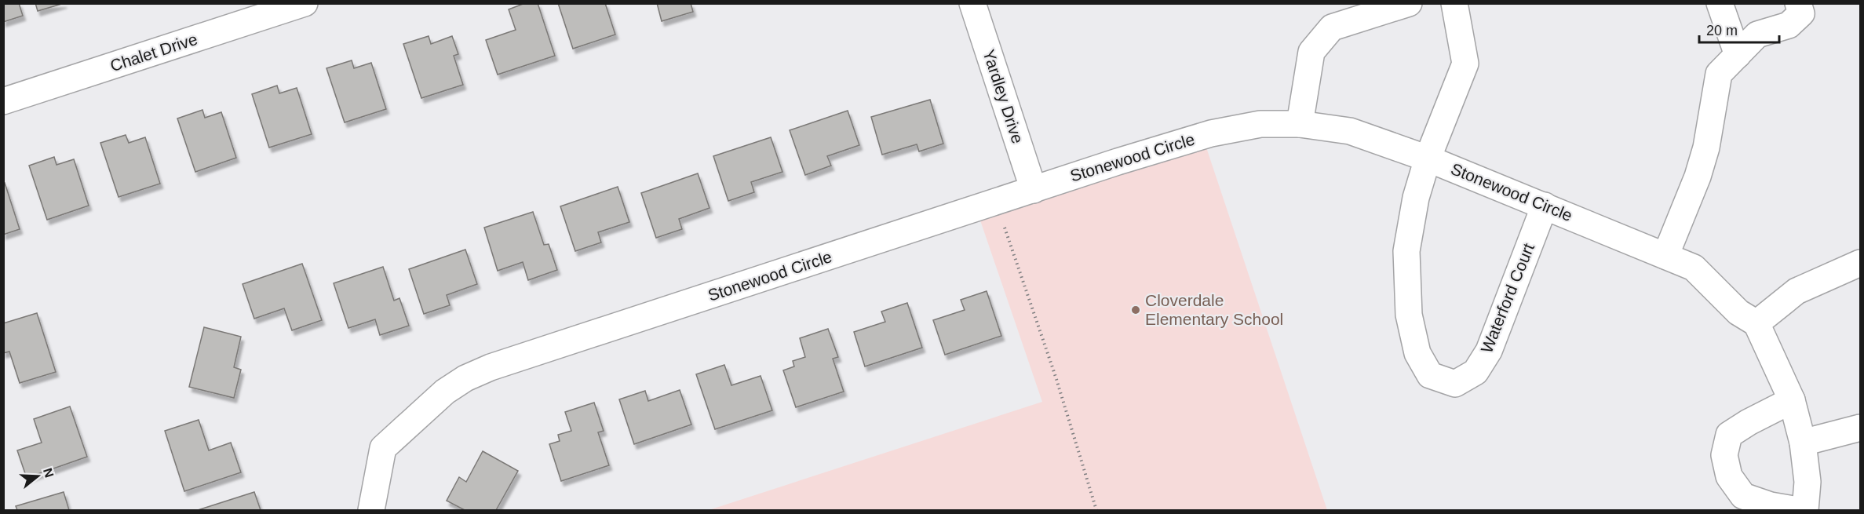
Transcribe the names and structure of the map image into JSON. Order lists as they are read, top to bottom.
{
  "streets": {
    "street": [
      "Chalet Drive",
      "Yardley Drive",
      "Stonewood Circle",
      "Waterford Court"
    ]
  },
  "crossings": [
    ["Yardley Drive", "Stonewood Circle"],
    ["Stonewood Circle", "Waterford Court"]
  ],
  "places": ["Cloverdale Elementary School"],
  "scale_bar": "20 m",
  "north": "right"
}
